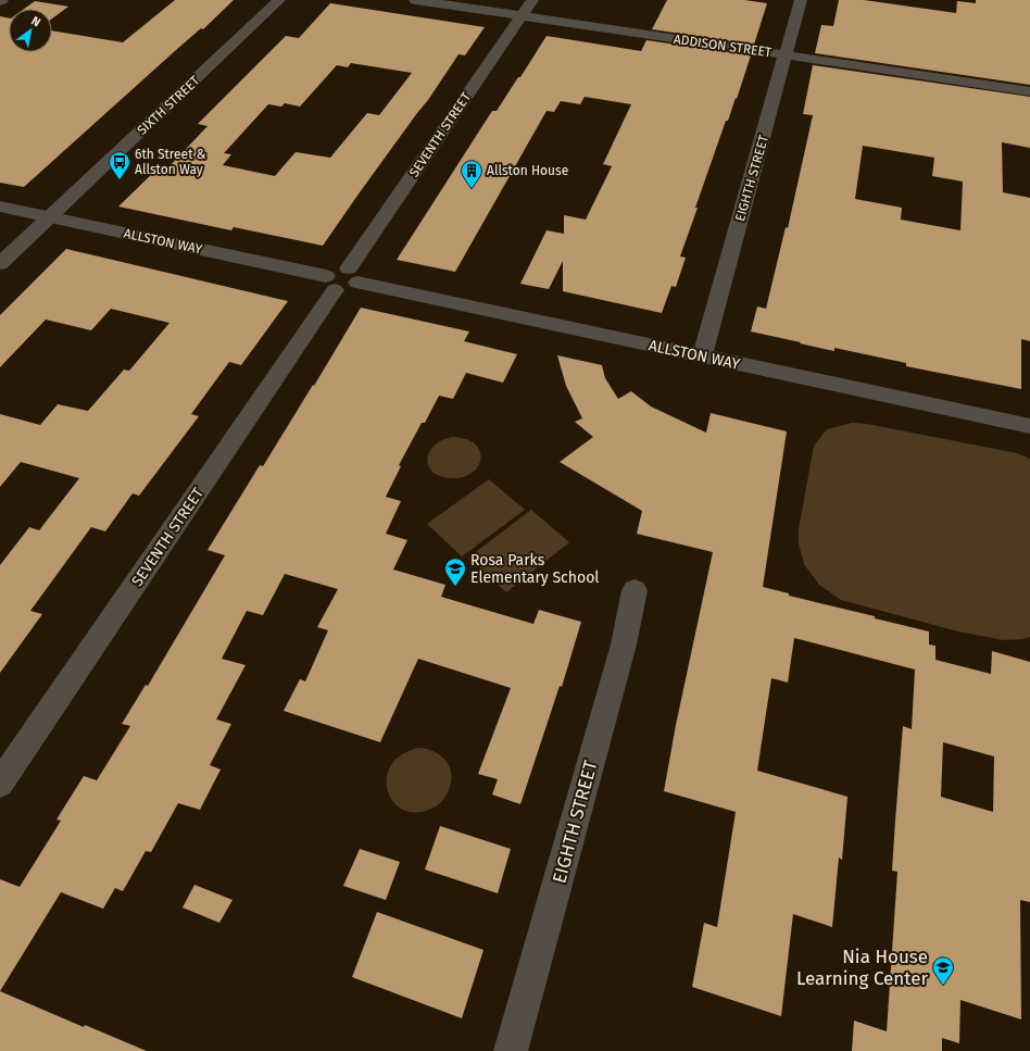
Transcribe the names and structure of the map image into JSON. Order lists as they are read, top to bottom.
{
  "streets": {
    "street": [
      "ADDISON STREET",
      "SIXTH STREET",
      "SEVENTH STREET",
      "EIGHTH STREET",
      "ALLSTON WAY"
    ]
  },
  "crossings": [
    ["ADDISON STREET", "SEVENTH STREET"],
    ["ADDISON STREET", "EIGHTH STREET"],
    ["SIXTH STREET", "ALLSTON WAY"],
    ["SEVENTH STREET", "ALLSTON WAY"],
    ["EIGHTH STREET", "ALLSTON WAY"]
  ],
  "places": {
    "bus stop": ["6th Street & Allston Way"],
    "building": ["Allston House"],
    "school or university": ["Rosa Parks Elementary School", "Nia House Learning Center"]
  },
  "north": "top right"
}
